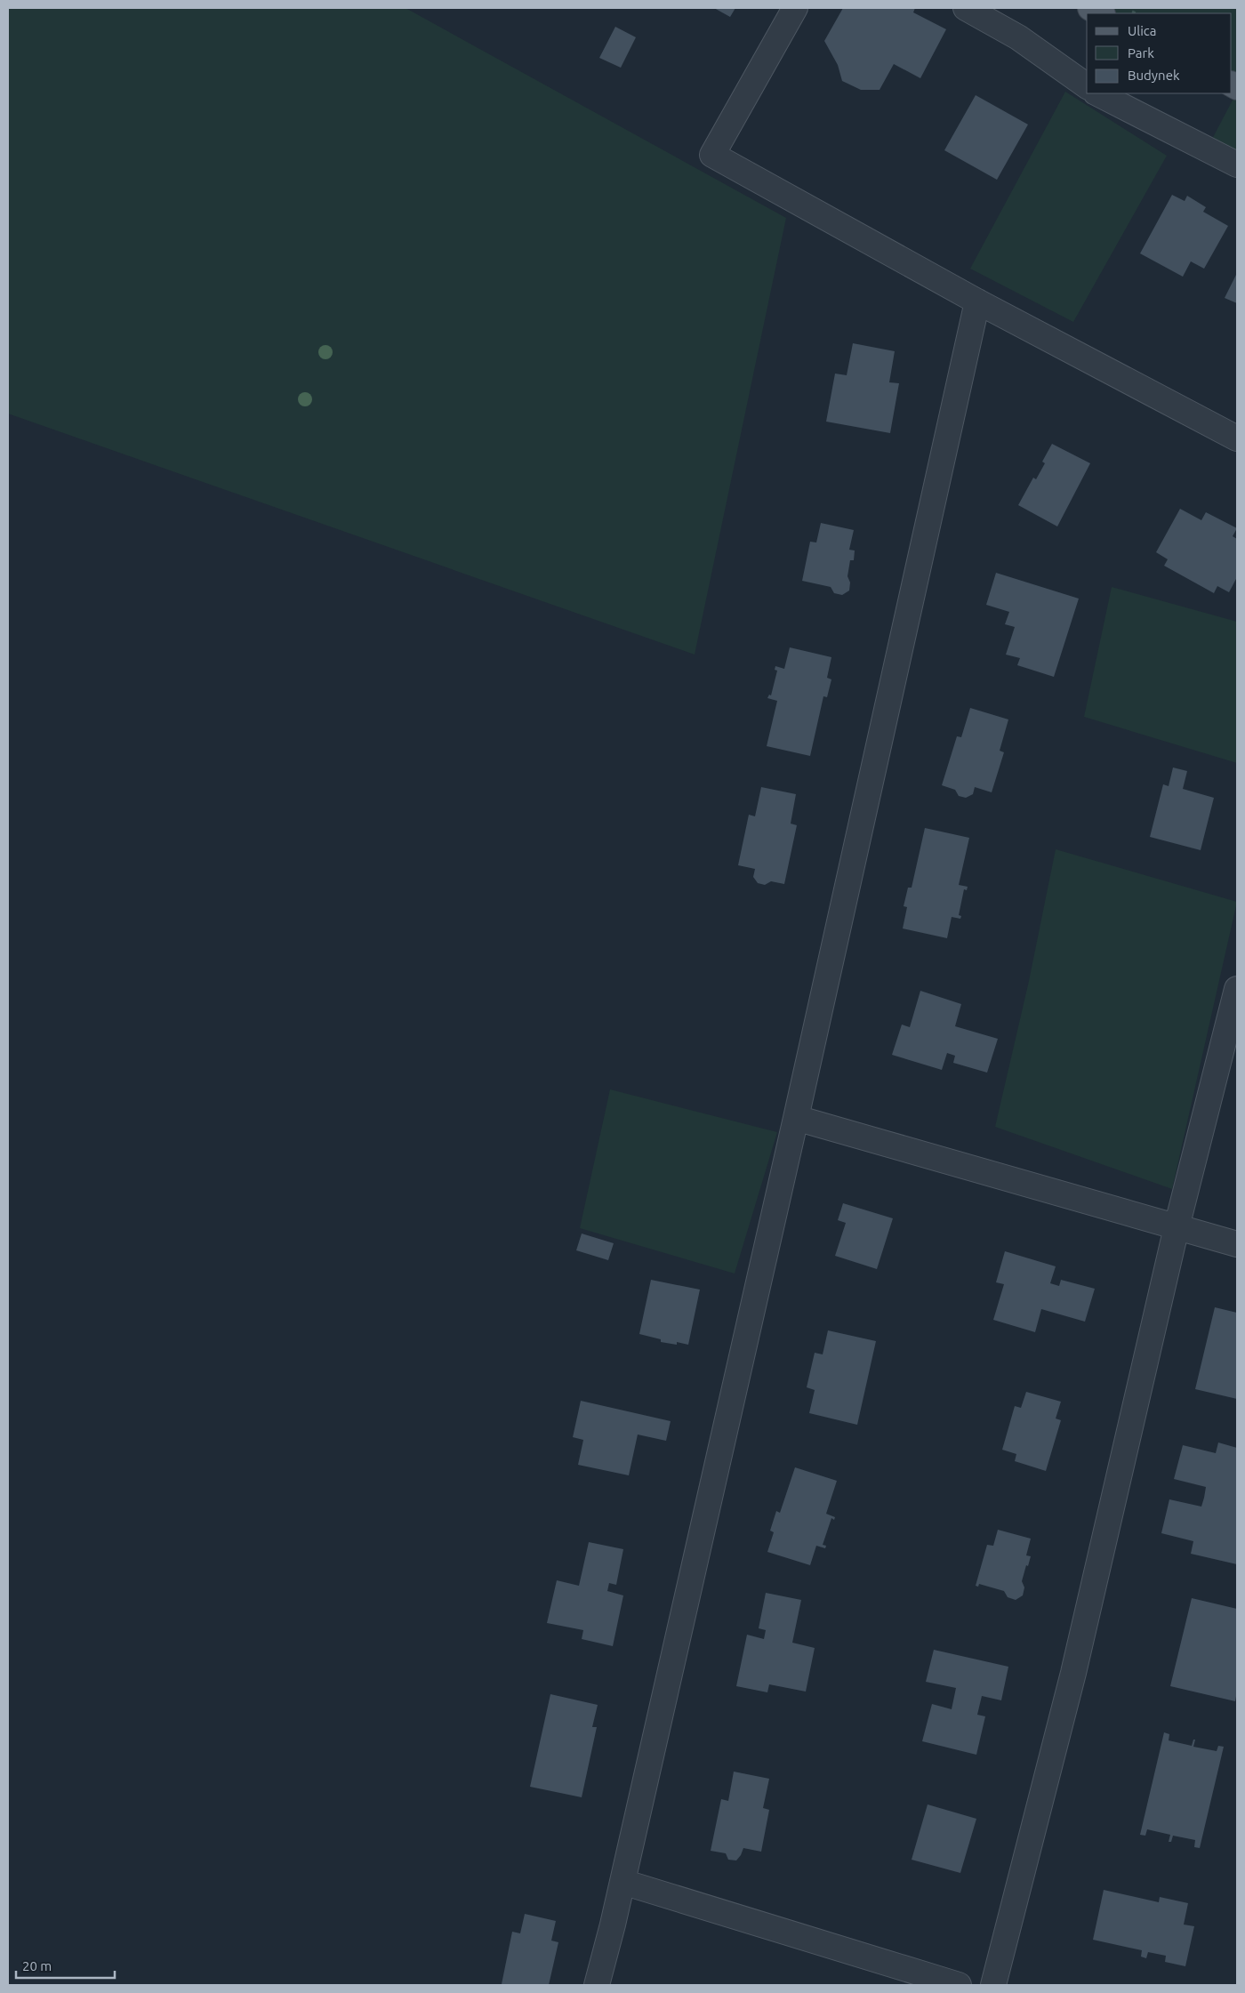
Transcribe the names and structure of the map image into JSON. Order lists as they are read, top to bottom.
{
  "legend": ["Ulica", "Park", "Budynek"],
  "scale_bar": "20 m"
}
